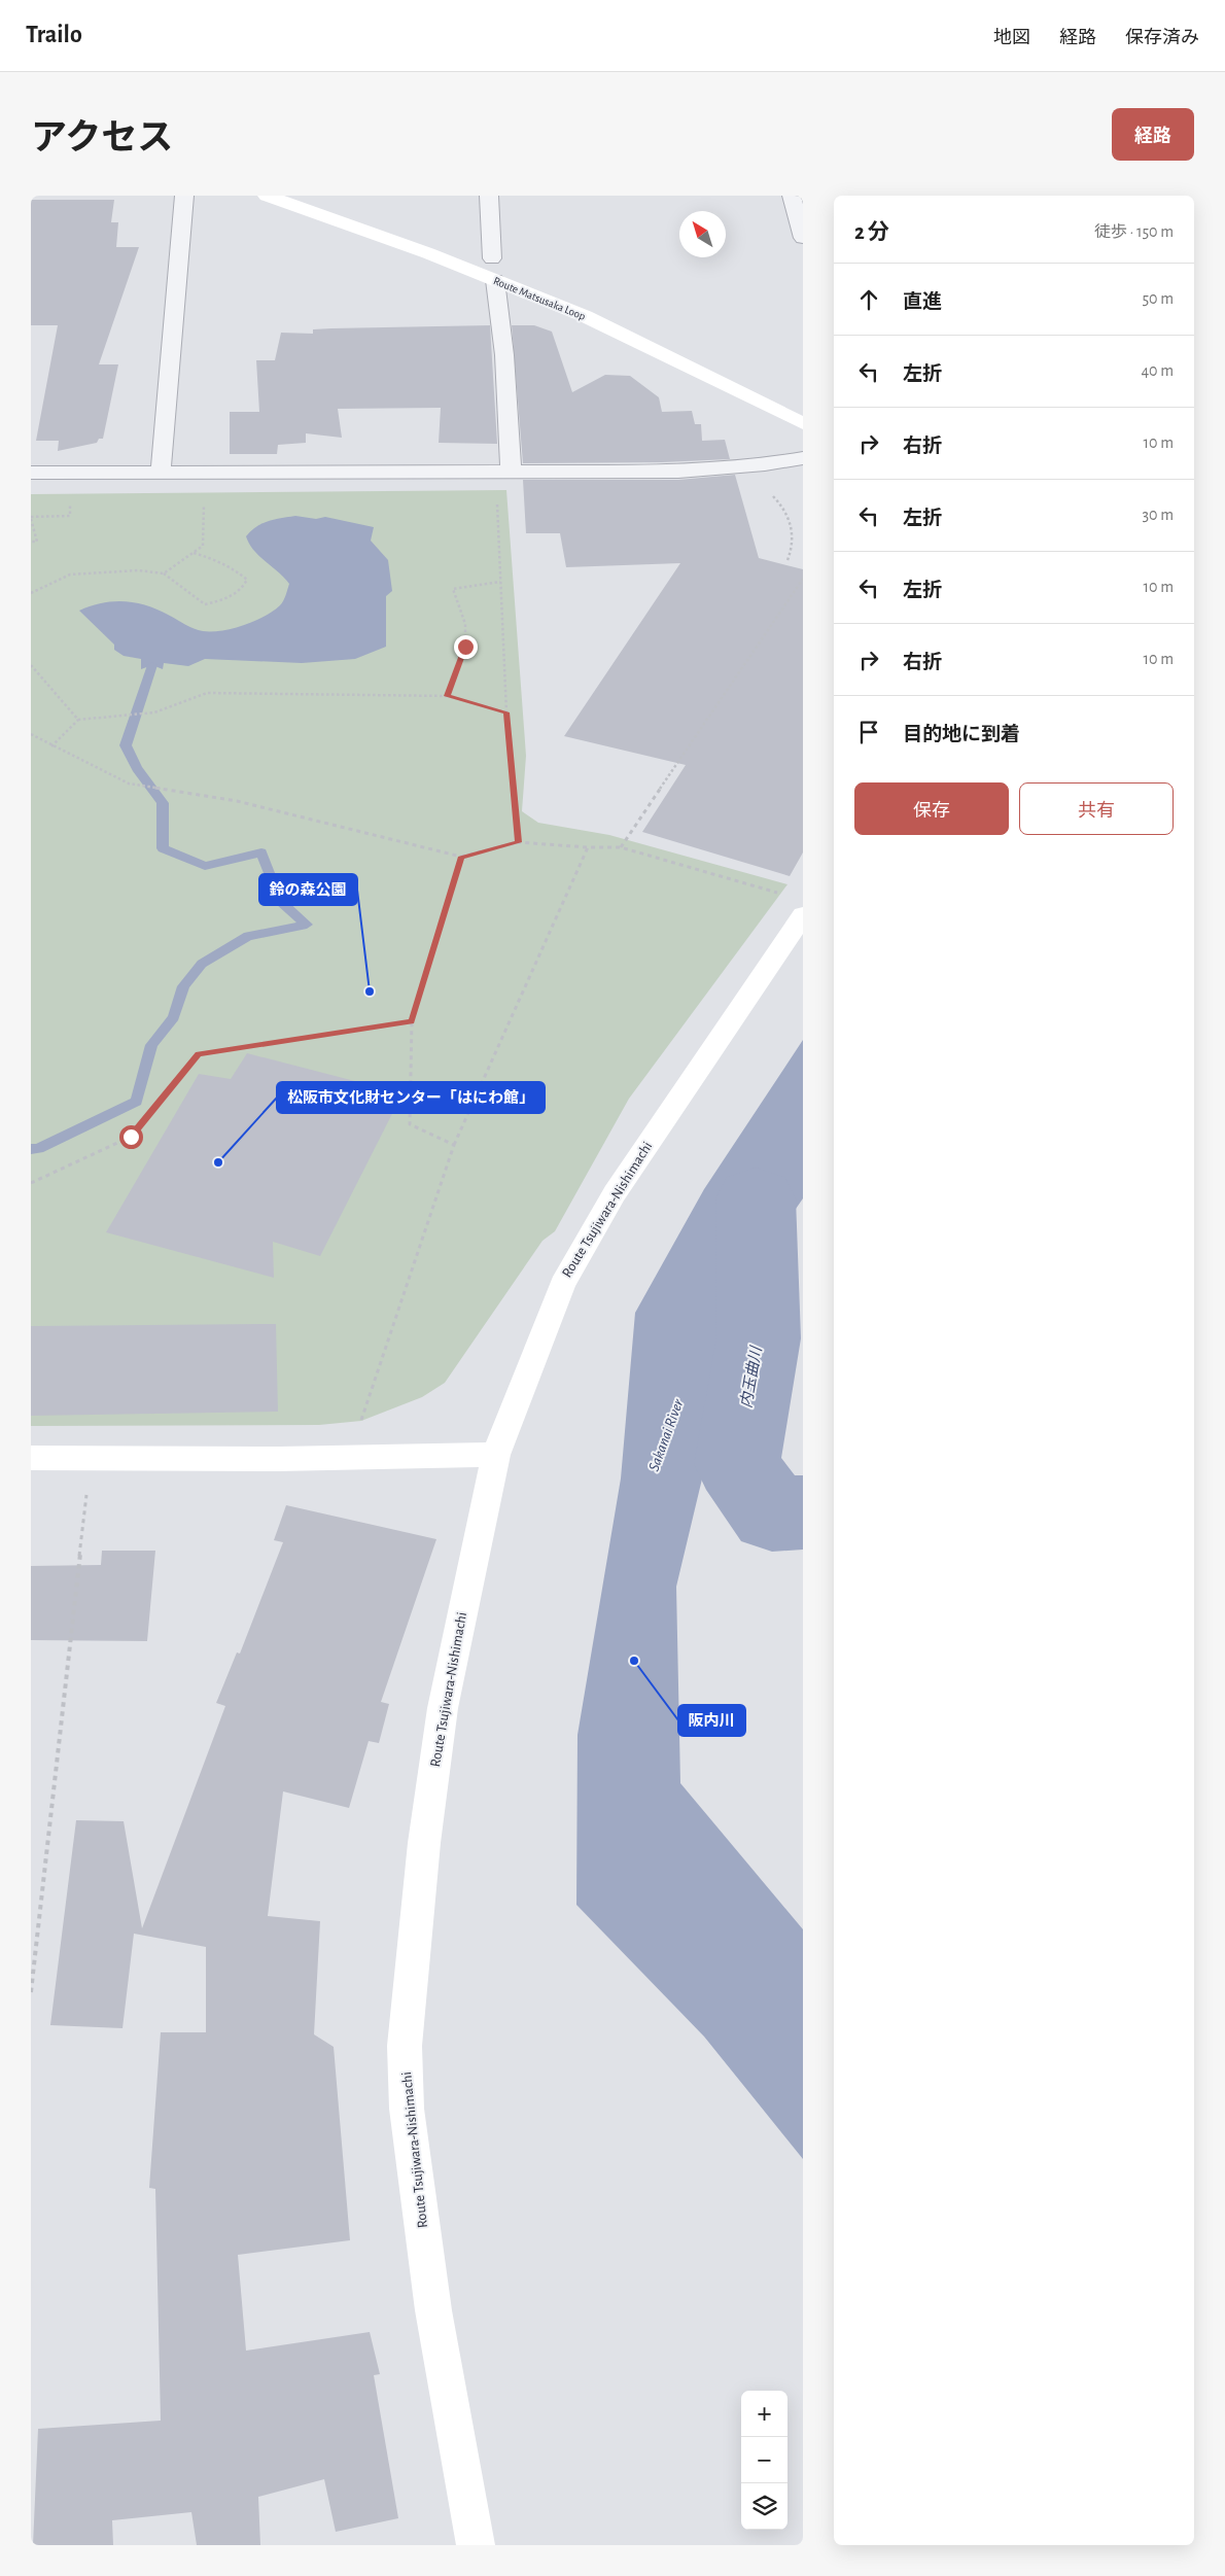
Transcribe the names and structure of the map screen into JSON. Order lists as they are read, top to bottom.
{
  "streets": {
    "main road": ["Route Matsusaka Loop", "Route Tsujiwara-Nishimachi"]
  },
  "water": ["内玉曲川", "Sakanai River"],
  "places": ["鈴の森公園", "松阪市文化財センター「はにわ館」", "阪内川"],
  "north": "top left",
  "page": {
    "header": "Trailo",
    "nav": ["地図", "経路", "保存済み"],
    "title": "アクセス",
    "buttons": [
      "経路",
      ["保存", "共有"]
    ],
    "heading": ["2 分", "徒歩 · 150 m"],
    "list": [
      ["直進", "50 m"],
      ["左折", "40 m"],
      ["右折", "10 m"],
      ["左折", "30 m"],
      ["左折", "10 m"],
      ["右折", "10 m"],
      "目的地に到着"
    ],
    "map_buttons": ["+", "−"]
  }
}
